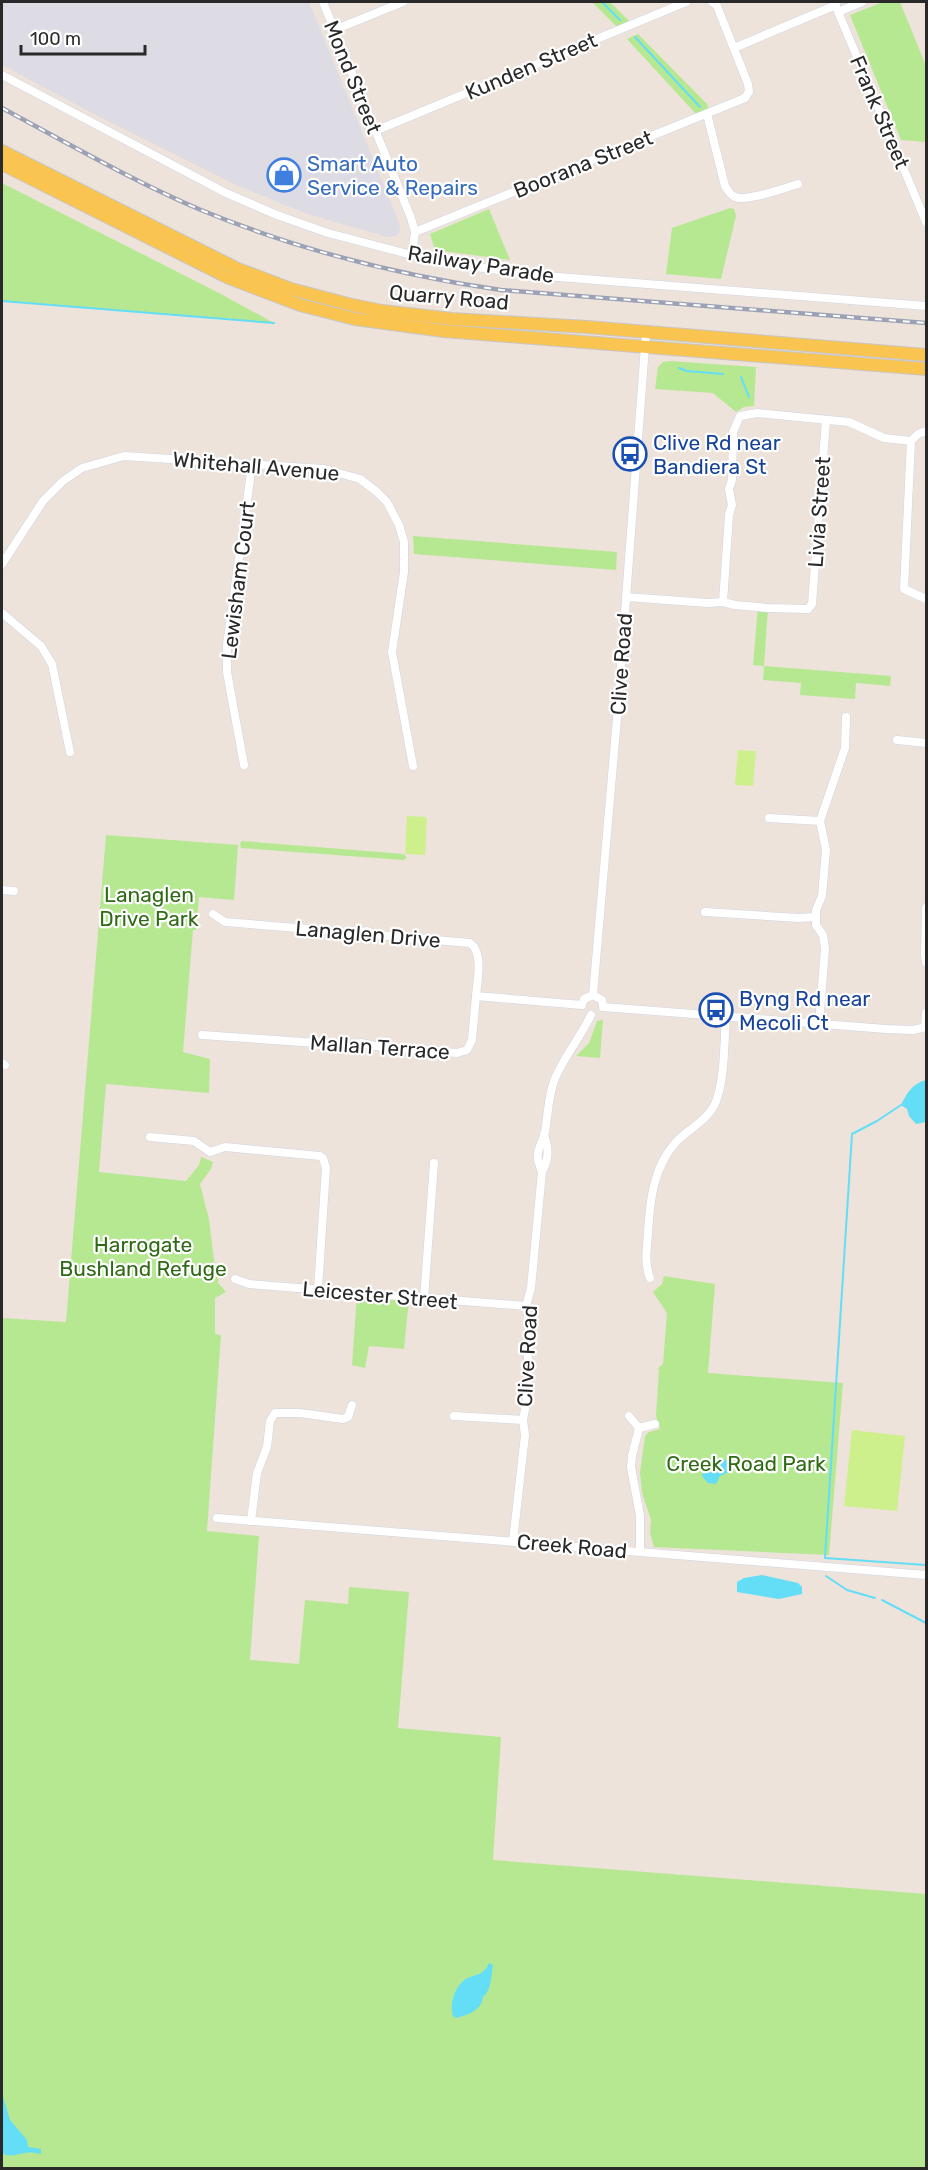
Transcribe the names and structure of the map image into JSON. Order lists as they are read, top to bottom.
{
  "streets": {
    "main road": ["Quarry Road"],
    "street": [
      "Kunden Street",
      "Mond Street",
      "Frank Street",
      "Boorana Street",
      "Railway Parade",
      "Whitehall Avenue",
      "Livia Street",
      "Lewisham Court",
      "Clive Road",
      "Lanaglen Drive",
      "Mallan Terrace",
      "Leicester Street",
      "Creek Road"
    ]
  },
  "crossings": [
    ["Kunden Street", "Mond Street"],
    ["Mond Street", "Boorana Street"],
    ["Mond Street", "Railway Parade"],
    ["Quarry Road", "Clive Road"],
    ["Whitehall Avenue", "Lewisham Court"],
    ["Clive Road", "Leicester Street"],
    ["Clive Road", "Creek Road"],
    ["Lanaglen Drive", "Mallan Terrace"]
  ],
  "parks": ["Lanaglen Drive Park", "Harrogate Bushland Refuge", "Creek Road Park"],
  "places": {
    "shop": ["Smart Auto Service & Repairs"],
    "bus stop": ["Clive Rd near Bandiera St", "Byng Rd near Mecoli Ct"]
  },
  "scale_bar": "100 m"
}
